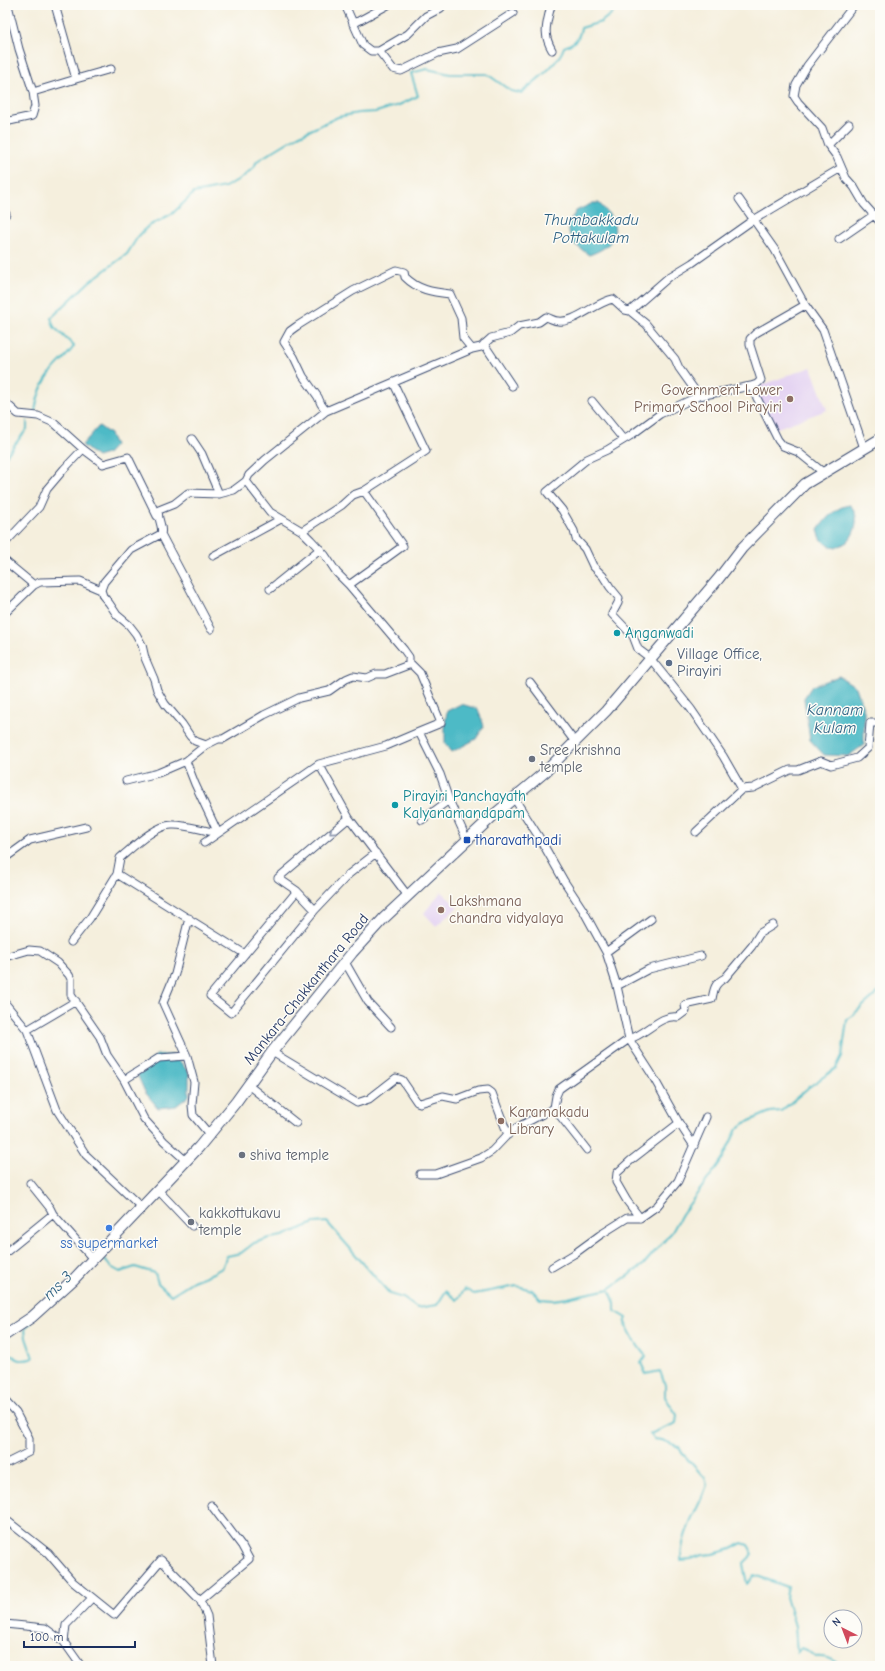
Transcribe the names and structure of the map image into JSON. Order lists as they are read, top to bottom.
{
  "streets": {
    "main road": ["Mankara-Chakkanthara Road"]
  },
  "water": ["Thumbakkadu Pottakulam", "Kannam Kulam", "ms 3"],
  "places": {
    "other": [
      "Government Lower Primary School Pirayiri",
      "Anganwadi",
      "Village Office, Pirayiri",
      "Sree krishna temple",
      "Pirayiri Panchayath Kalyanamandapam",
      "Lakshmana chandra vidyalaya",
      "Karamakadu Library",
      "shiva temple",
      "kakkottukavu temple",
      "ss supermarket"
    ],
    "transit": ["tharavathpadi"]
  },
  "scale_bar": "100 m",
  "north": "top left"
}
